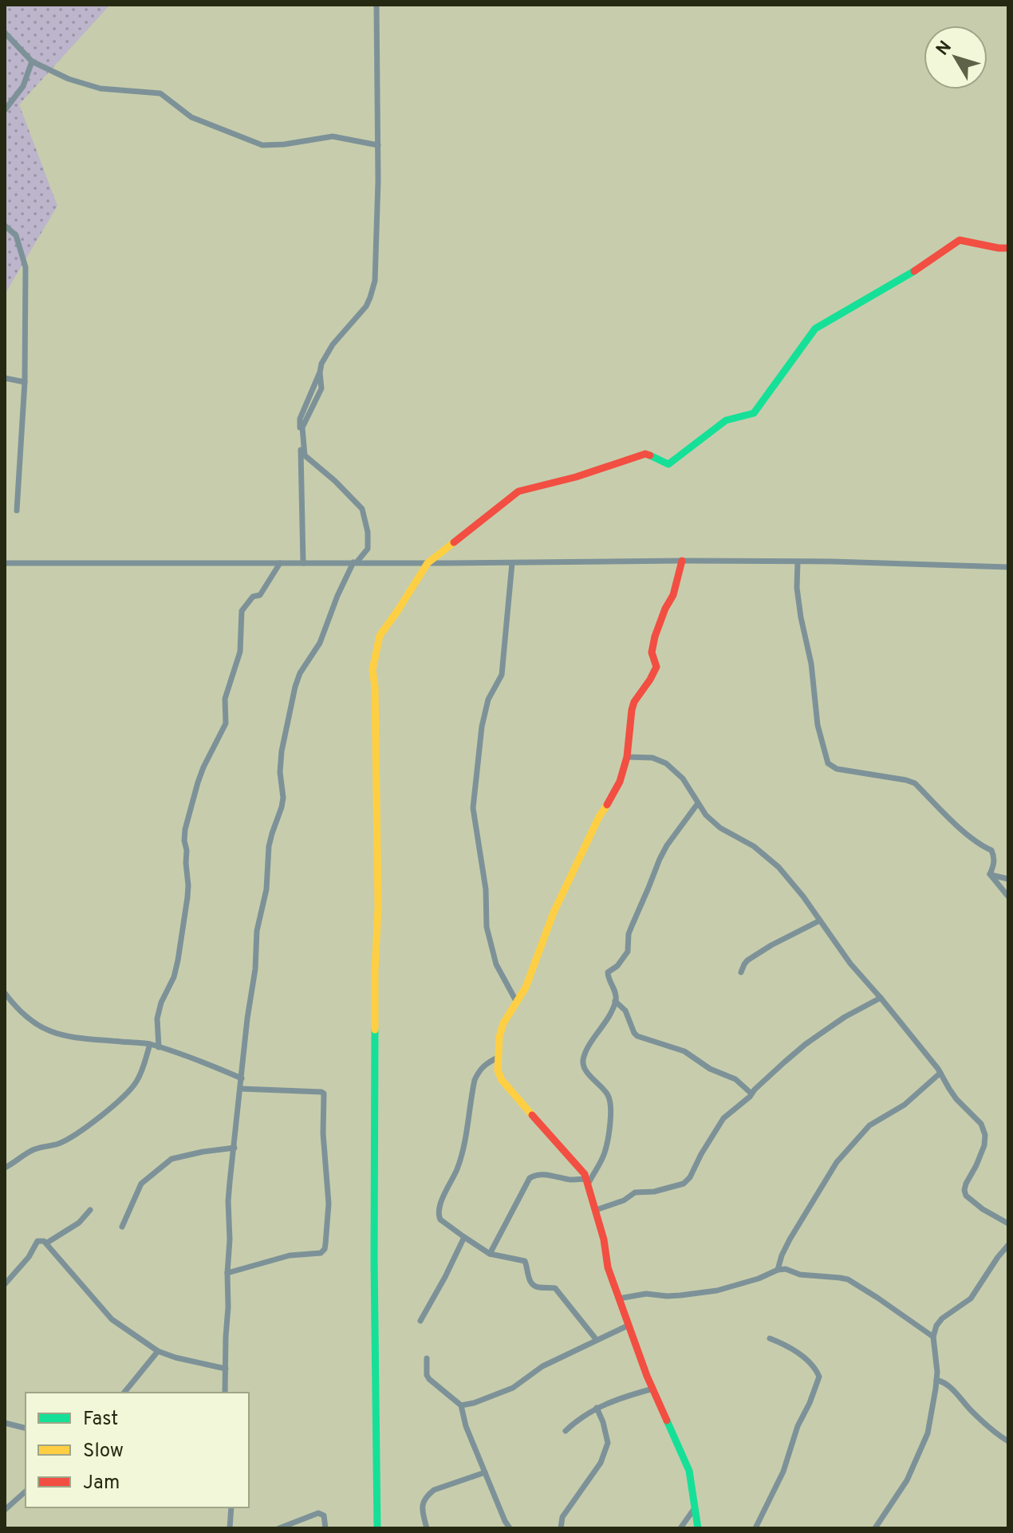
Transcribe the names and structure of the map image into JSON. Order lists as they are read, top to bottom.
{
  "legend": ["Fast", "Slow", "Jam"],
  "north": "top left"
}
